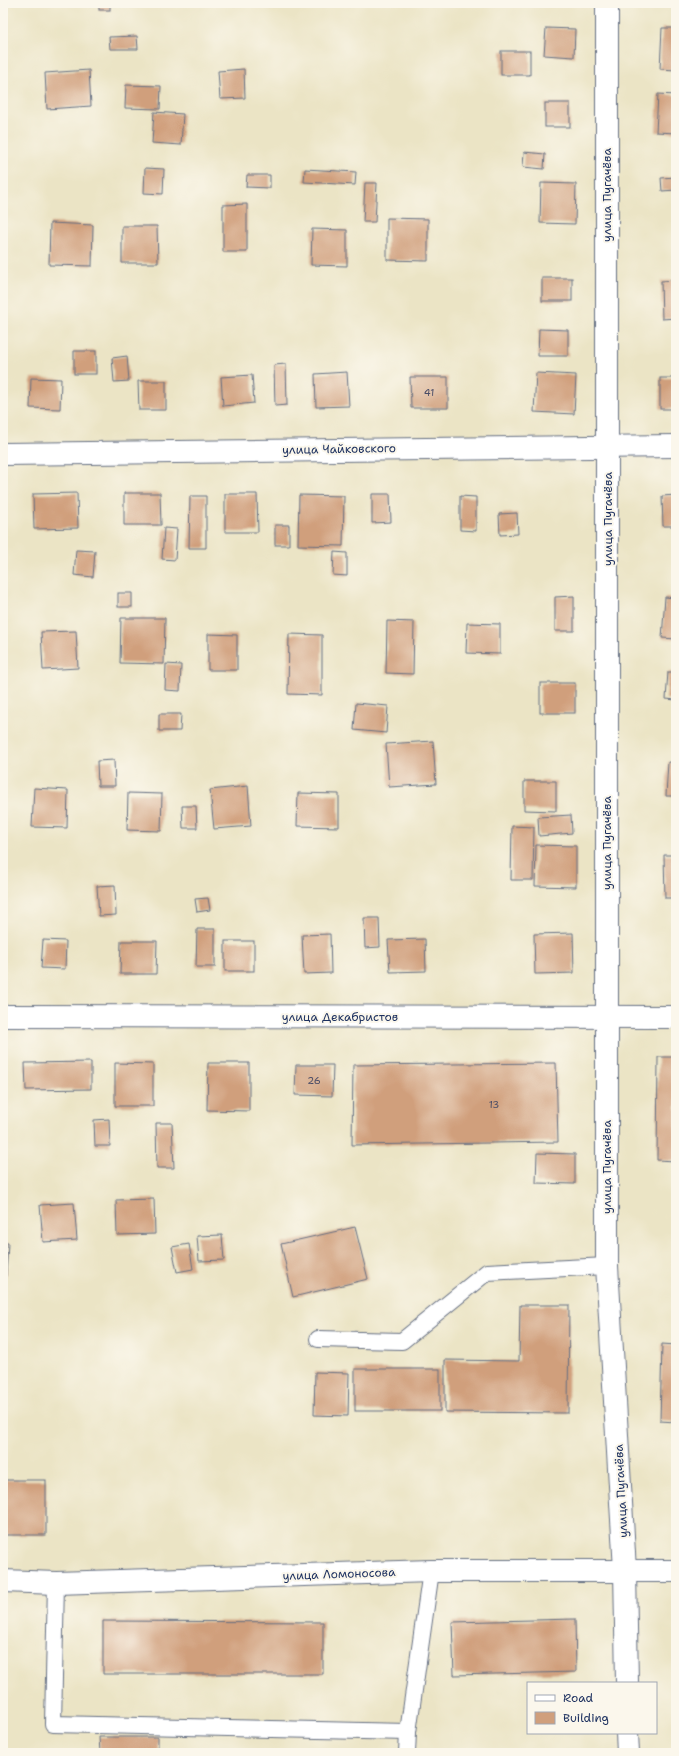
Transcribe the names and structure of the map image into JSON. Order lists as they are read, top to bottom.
{
  "streets": {
    "street": [
      "улица Пугачёва",
      "улица Чайковского",
      "улица Декабристов",
      "улица Ломоносова"
    ]
  },
  "crossings": [
    ["улица Пугачёва", "улица Чайковского"],
    ["улица Пугачёва", "улица Декабристов"],
    ["улица Пугачёва", "улица Ломоносова"]
  ],
  "house_numbers": ["41", "26", "13"],
  "legend": ["Road", "Building"]
}
